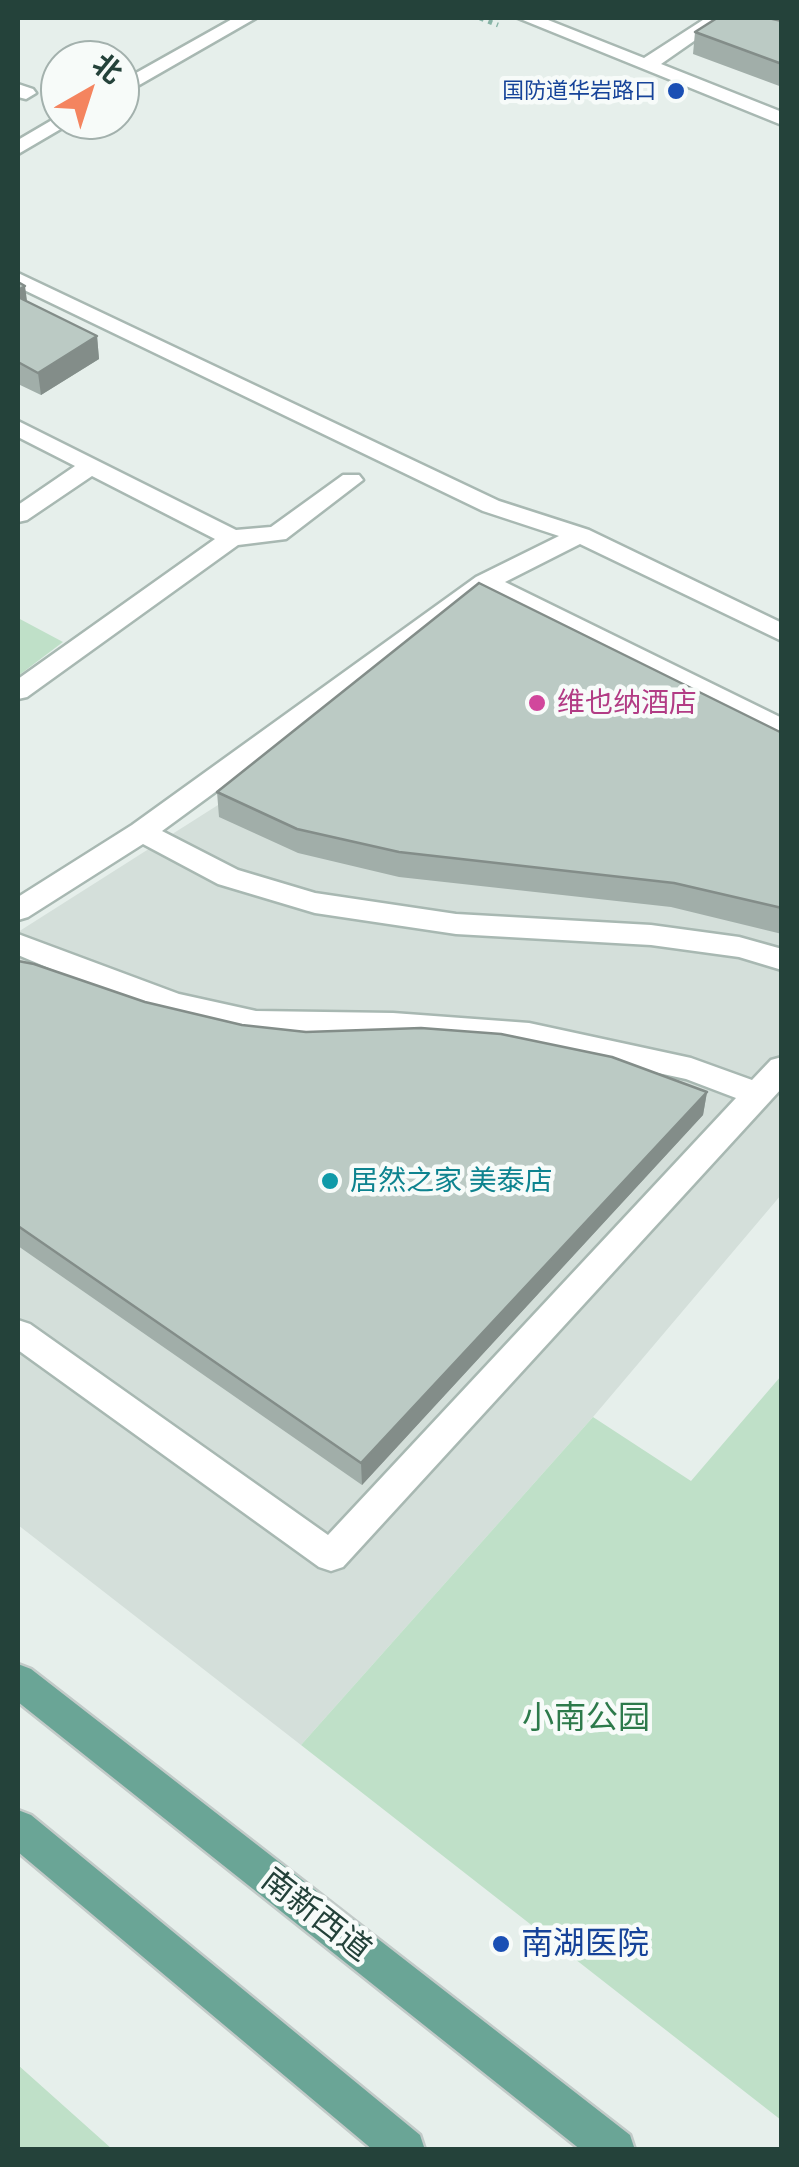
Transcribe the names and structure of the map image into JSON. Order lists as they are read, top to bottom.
{
  "streets": {
    "main road": ["南新西道"]
  },
  "parks": ["小南公园"],
  "places": [
    "国防道华岩路口",
    "维也纳酒店",
    "居然之家 美泰店",
    "南湖医院"
  ],
  "north": "top right"
}
